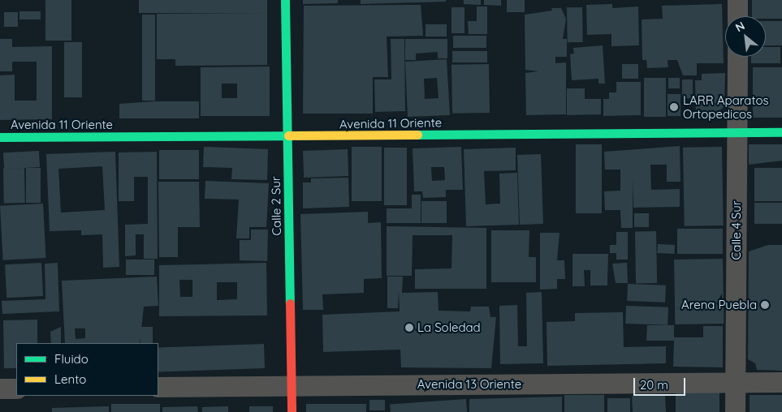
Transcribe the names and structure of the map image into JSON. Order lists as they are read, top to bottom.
{
  "streets": {
    "street": [
      "Avenida 11 Oriente",
      "Calle 2 Sur",
      "Calle 4 Sur",
      "Avenida 13 Oriente"
    ]
  },
  "crossings": [
    ["Avenida 11 Oriente", "Calle 2 Sur"],
    ["Avenida 11 Oriente", "Calle 4 Sur"],
    ["Calle 2 Sur", "Avenida 13 Oriente"],
    ["Calle 4 Sur", "Avenida 13 Oriente"]
  ],
  "places": ["LARR Aparatos Ortopedicos", "Arena Puebla", "La Soledad"],
  "legend": ["Fluido", "Lento"],
  "scale_bar": "20 m",
  "north": "top left"
}
